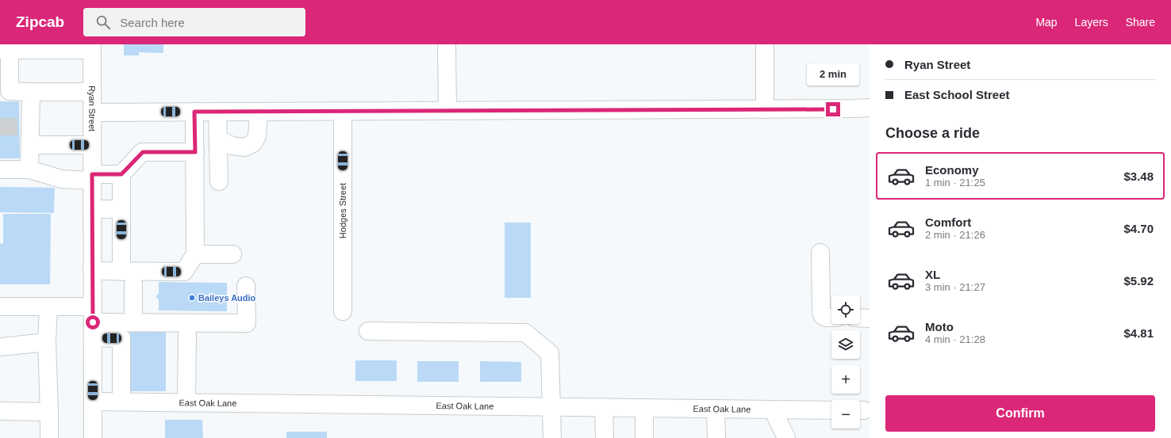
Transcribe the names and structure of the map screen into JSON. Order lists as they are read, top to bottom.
{
  "streets": {
    "street": ["Ryan Street", "Hodges Street", "East Oak Lane"]
  },
  "crossings": [
    ["Ryan Street", "East Oak Lane"]
  ],
  "places": ["Baileys Audio"],
  "page": {
    "header": "Zipcab",
    "search": "Search here",
    "nav": ["Map", "Layers", "Share"],
    "banner": ["Ryan Street", "East School Street"],
    "bubble": "2 min",
    "heading": "Choose a ride",
    "list": [
      {
        "name": "Economy",
        "note": "1 min · 21:25",
        "value": "$3.48"
      },
      {
        "name": "Comfort",
        "note": "2 min · 21:26",
        "value": "$4.70"
      },
      {
        "name": "XL",
        "note": "3 min · 21:27",
        "value": "$5.92"
      },
      {
        "name": "Moto",
        "note": "4 min · 21:28",
        "value": "$4.81"
      }
    ],
    "map_buttons": ["+", "−"],
    "buttons": "Confirm"
  }
}
